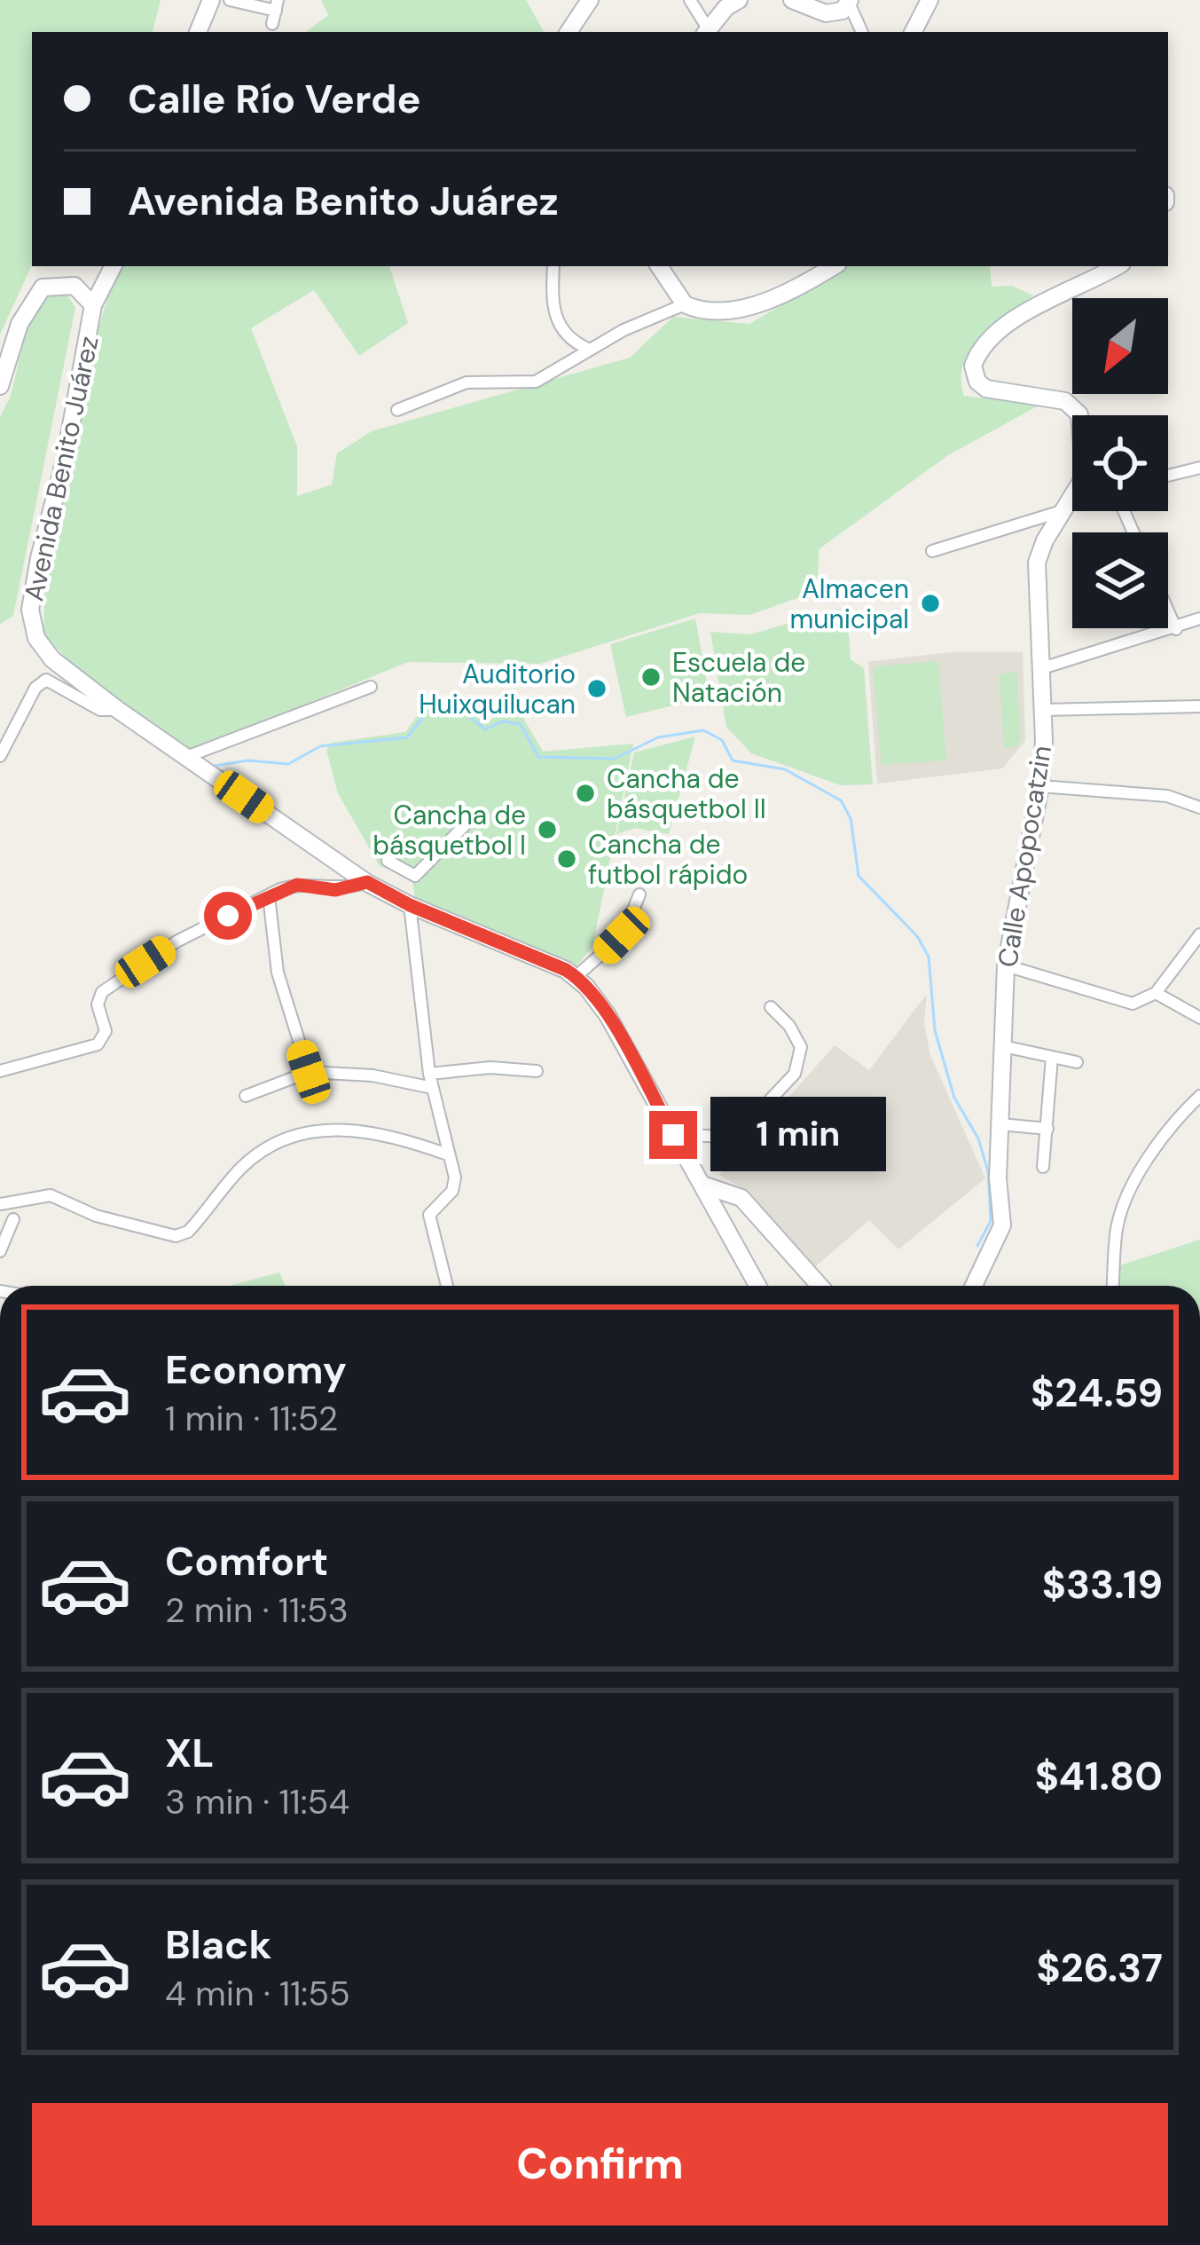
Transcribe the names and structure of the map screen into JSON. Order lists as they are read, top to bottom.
{
  "streets": {
    "main road": ["Avenida Benito Juárez", "Calle Apopocatzin"]
  },
  "places": [
    "Almacen municipal",
    "Escuela de Natación",
    "Auditorio Huixquilucan",
    "Cancha de básquetbol II",
    "Cancha de básquetbol I",
    "Cancha de futbol rápido"
  ],
  "north": "bottom left",
  "page": {
    "banner": ["Calle Río Verde", "Avenida Benito Juárez"],
    "bubble": "1 min",
    "list": [
      {
        "name": "Economy",
        "note": "1 min · 11:52",
        "value": "$24.59"
      },
      {
        "name": "Comfort",
        "note": "2 min · 11:53",
        "value": "$33.19"
      },
      {
        "name": "XL",
        "note": "3 min · 11:54",
        "value": "$41.80"
      },
      {
        "name": "Black",
        "note": "4 min · 11:55",
        "value": "$26.37"
      }
    ],
    "buttons": "Confirm"
  }
}
